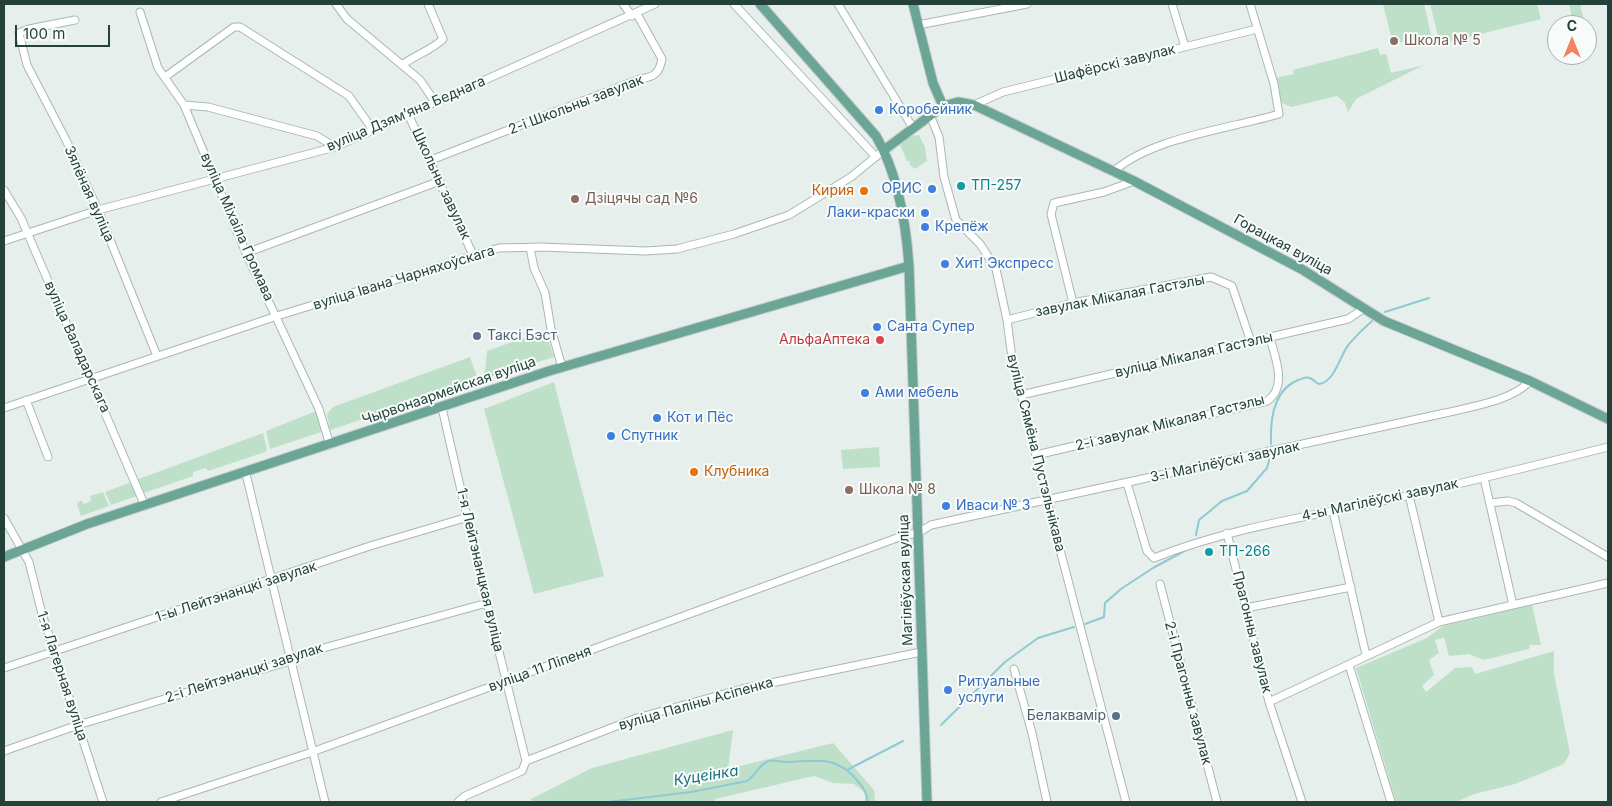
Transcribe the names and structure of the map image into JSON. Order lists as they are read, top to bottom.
{
  "streets": {
    "main road": ["Горацкая вуліца", "Чырвонаармейская вуліца", "Магілёўская вуліца"],
    "street": [
      "Шафёрскі завулак",
      "2-і Школьны завулак",
      "вуліца Дзямʼяна Беднага",
      "Школьны завулак",
      "Зялёная вуліца",
      "вуліца Міхаіла Громава",
      "вуліца Івана Чарняхоўскага",
      "завулак Мікалая Гастэлы",
      "вуліца Валадарскага",
      "вуліца Мікалая Гастэлы",
      "2-і завулак Мікалая Гастэлы",
      "вуліца Сямёна Пустэльнікава",
      "3-і Магілёўскі завулак",
      "4-ы Магілёўскі завулак",
      "1-я Лейтэнанцкая вуліца",
      "1-ы Лейтэнанцкі завулак",
      "Прагонны завулак",
      "вуліца 11 Ліпеня",
      "2-і Лейтэнанцкі завулак",
      "1-я Лагерная вуліца",
      "2-і Прагонны завулак",
      "вуліца Паліны Асіпенка"
    ]
  },
  "crossings": [
    ["Шафёрскі завулак", "Горацкая вуліца"],
    ["2-і Школьны завулак", "вуліца Дзямʼяна Беднага"],
    ["2-і Школьны завулак", "Школьны завулак"],
    ["вуліца Дзямʼяна Беднага", "Школьны завулак"],
    ["вуліца Дзямʼяна Беднага", "Зялёная вуліца"],
    ["вуліца Дзямʼяна Беднага", "вуліца Міхаіла Громава"],
    ["вуліца Дзямʼяна Беднага", "вуліца Валадарскага"],
    ["Школьны завулак", "вуліца Івана Чарняхоўскага"],
    ["Зялёная вуліца", "вуліца Івана Чарняхоўскага"],
    ["вуліца Міхаіла Громава", "вуліца Івана Чарняхоўскага"],
    ["вуліца Міхаіла Громава", "Чырвонаармейская вуліца"],
    ["Горацкая вуліца", "вуліца Мікалая Гастэлы"],
    ["Горацкая вуліца", "3-і Магілёўскі завулак"],
    ["вуліца Івана Чарняхоўскага", "вуліца Валадарскага"],
    ["вуліца Івана Чарняхоўскага", "Магілёўская вуліца"],
    ["завулак Мікалая Гастэлы", "вуліца Мікалая Гастэлы"],
    ["завулак Мікалая Гастэлы", "вуліца Сямёна Пустэльнікава"],
    ["вуліца Валадарскага", "Чырвонаармейская вуліца"],
    ["вуліца Мікалая Гастэлы", "2-і завулак Мікалая Гастэлы"],
    ["вуліца Мікалая Гастэлы", "вуліца Сямёна Пустэльнікава"],
    ["Чырвонаармейская вуліца", "1-я Лейтэнанцкая вуліца"],
    ["Чырвонаармейская вуліца", "Магілёўская вуліца"],
    ["Чырвонаармейская вуліца", "1-я Лагерная вуліца"],
    ["2-і завулак Мікалая Гастэлы", "вуліца Сямёна Пустэльнікава"],
    ["вуліца Сямёна Пустэльнікава", "3-і Магілёўскі завулак"],
    ["3-і Магілёўскі завулак", "4-ы Магілёўскі завулак"],
    ["3-і Магілёўскі завулак", "Магілёўская вуліца"],
    ["3-і Магілёўскі завулак", "вуліца 11 Ліпеня"],
    ["4-ы Магілёўскі завулак", "Прагонны завулак"],
    ["1-я Лейтэнанцкая вуліца", "1-ы Лейтэнанцкі завулак"],
    ["1-я Лейтэнанцкая вуліца", "вуліца 11 Ліпеня"],
    ["1-я Лейтэнанцкая вуліца", "2-і Лейтэнанцкі завулак"],
    ["1-я Лейтэнанцкая вуліца", "вуліца Паліны Асіпенка"],
    ["Магілёўская вуліца", "вуліца 11 Ліпеня"],
    ["Магілёўская вуліца", "вуліца Паліны Асіпенка"],
    ["1-ы Лейтэнанцкі завулак", "1-я Лагерная вуліца"],
    ["2-і Лейтэнанцкі завулак", "1-я Лагерная вуліца"]
  ],
  "water": ["Куцеінка"],
  "places": [
    "Школа № 5",
    "Коробейник",
    "ТП-257",
    "ОРИС",
    "Кирия",
    "Дзіцячы сад №6",
    "Лаки-краски",
    "Крепёж",
    "Хит! Экспресс",
    "Санта Супер",
    "Таксі Бэст",
    "АльфаАптека",
    "Ами мебель",
    "Кот и Пёс",
    "Спутник",
    "Клубника",
    "Школа № 8",
    "Иваси № 3",
    "ТП-266",
    "Ритуальные услуги",
    "Белаквамір"
  ],
  "scale_bar": "100 m",
  "north": "top"
}
